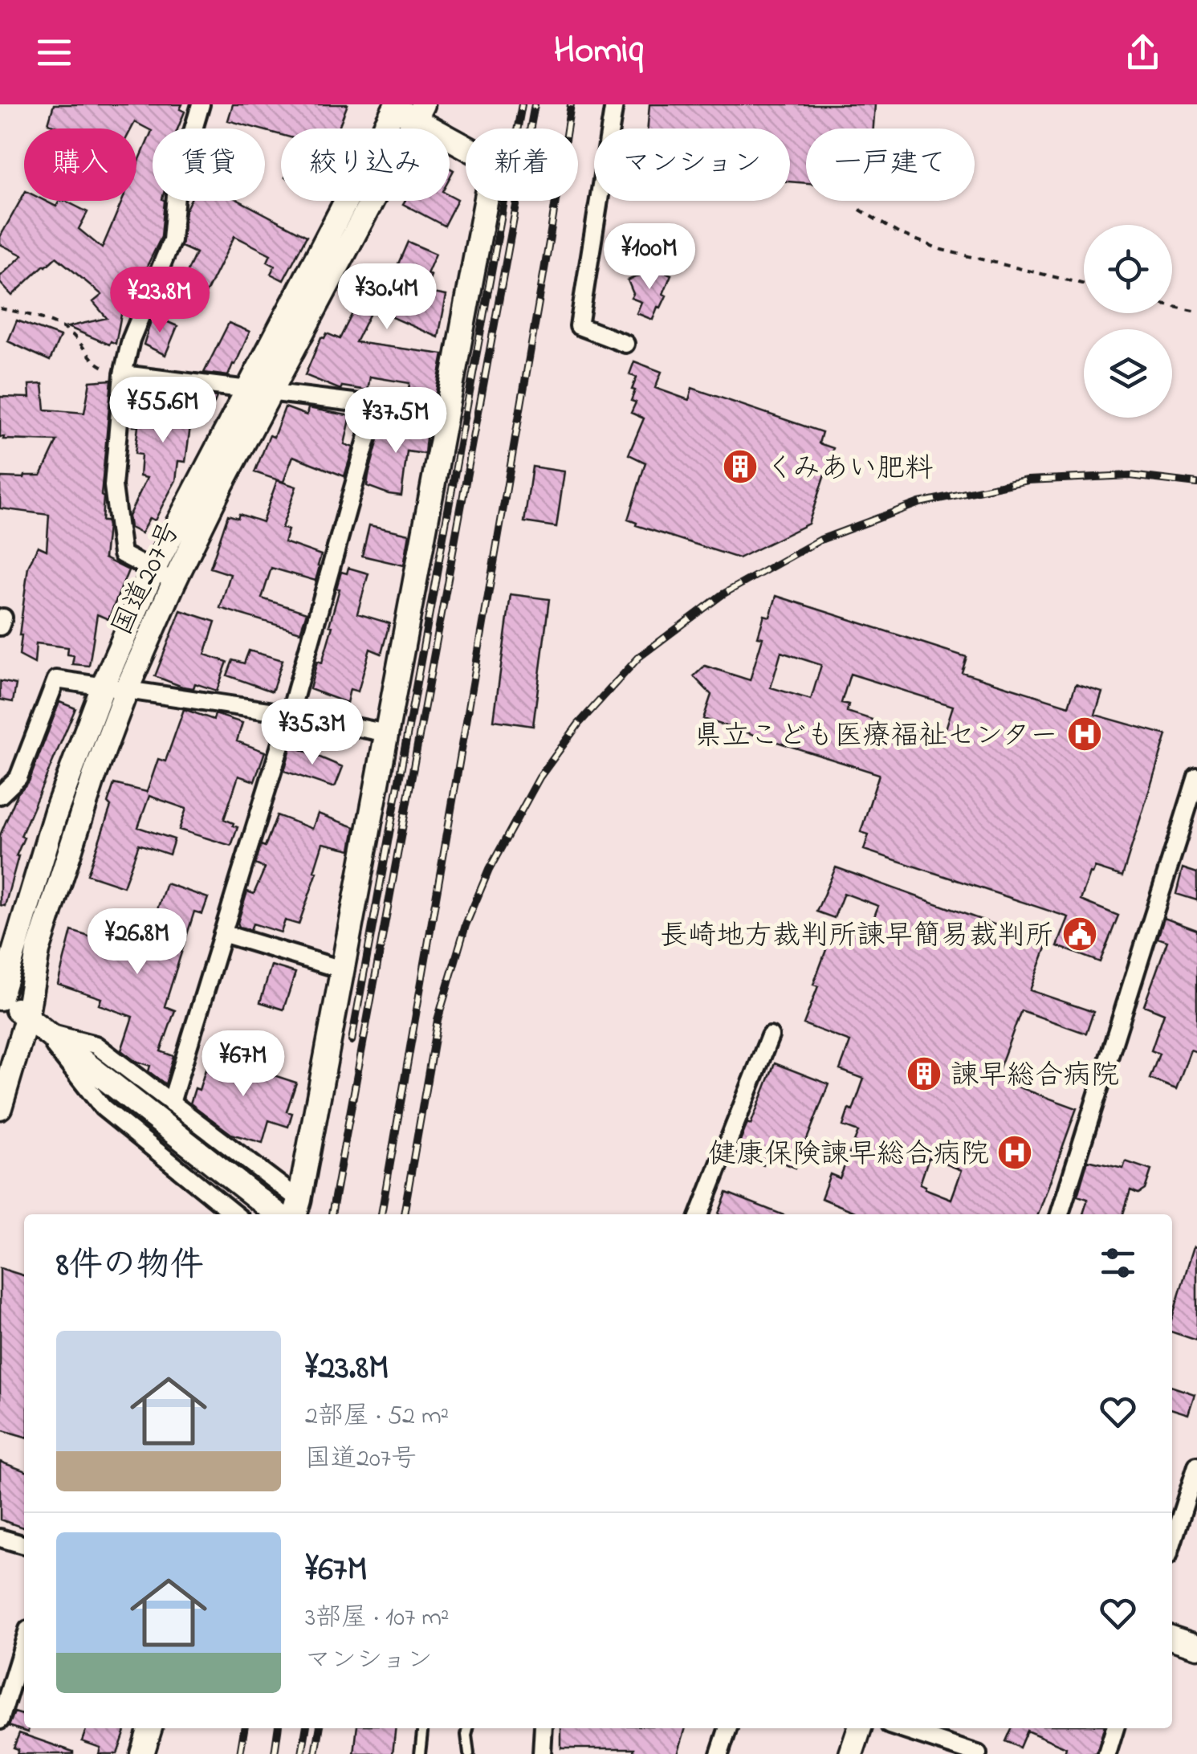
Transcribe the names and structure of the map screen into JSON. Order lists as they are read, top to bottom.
{
  "streets": {
    "street": ["国道207号"]
  },
  "places": {
    "building": ["くみあい肥料", "諫早総合病院"],
    "hospital": ["県立こども医療福祉センター", "健康保険諫早総合病院"],
    "public building": ["長崎地方裁判所諫早簡易裁判所"]
  },
  "page": {
    "header": "Homiq",
    "chip": [
      "購入",
      "賃貸",
      "絞り込み",
      "新着",
      "マンション",
      "一戸建て"
    ],
    "price": [
      "¥100M",
      "¥30.4M",
      "¥23.8M",
      "¥55.6M",
      "¥37.5M",
      "¥35.3M",
      "¥26.8M",
      "¥67M"
    ],
    "heading": "8件の物件",
    "list": [
      {
        "name": "¥23.8M",
        "note": "2部屋 · 52 m² · 国道207号"
      },
      {
        "name": "¥67M",
        "note": "3部屋 · 107 m² · マンション"
      }
    ]
  }
}
